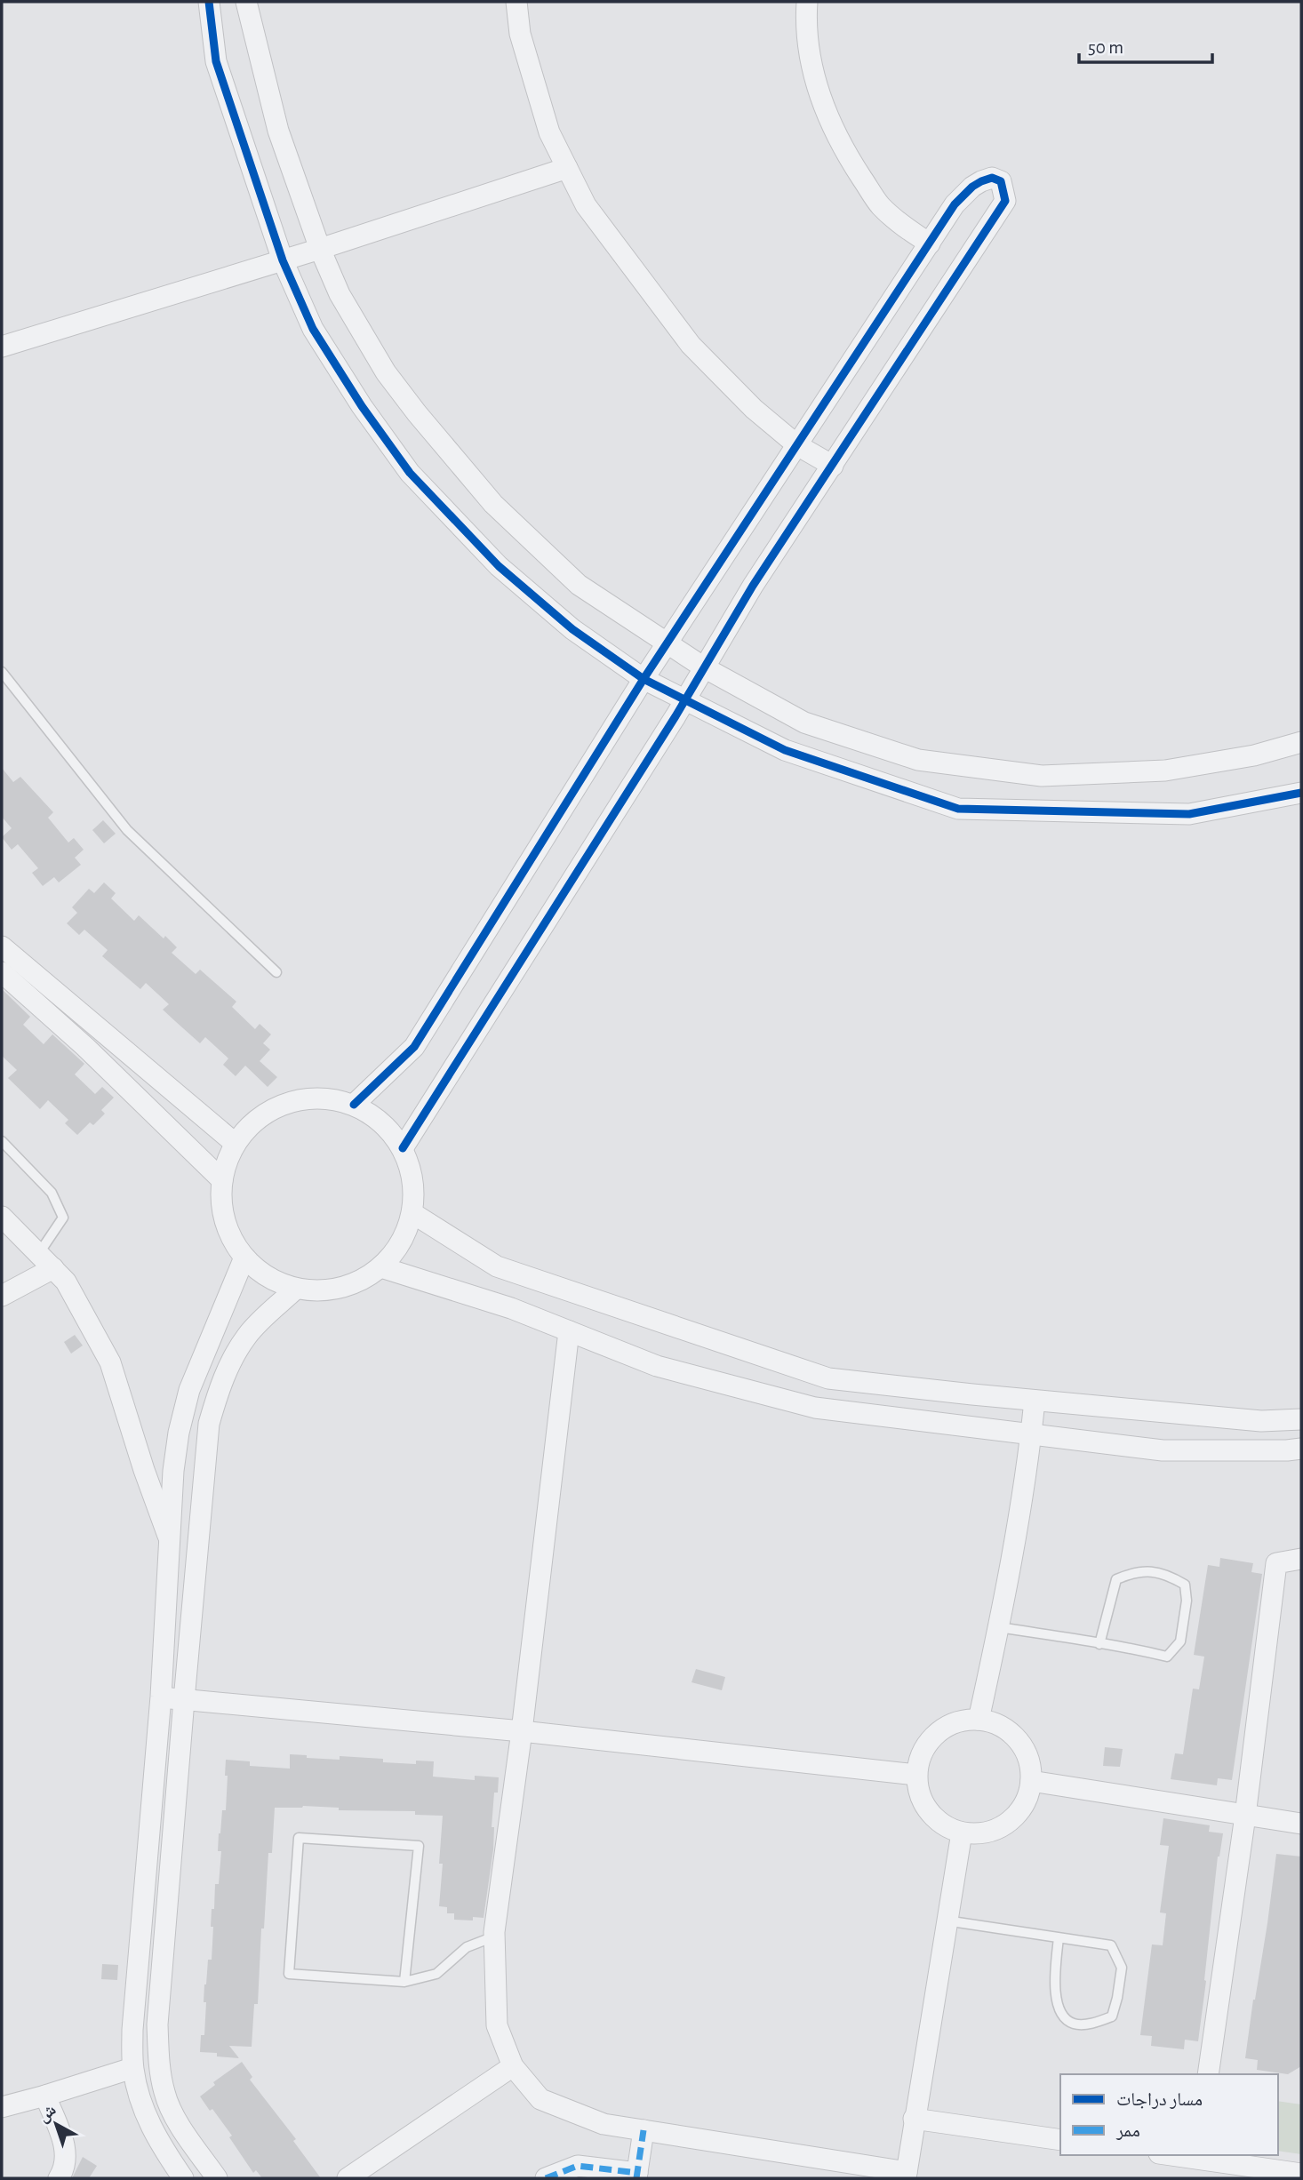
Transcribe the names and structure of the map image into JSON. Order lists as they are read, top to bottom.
{
  "legend": ["مسار دراجات", "ممر"],
  "scale_bar": "50 m",
  "north": "top left"
}
